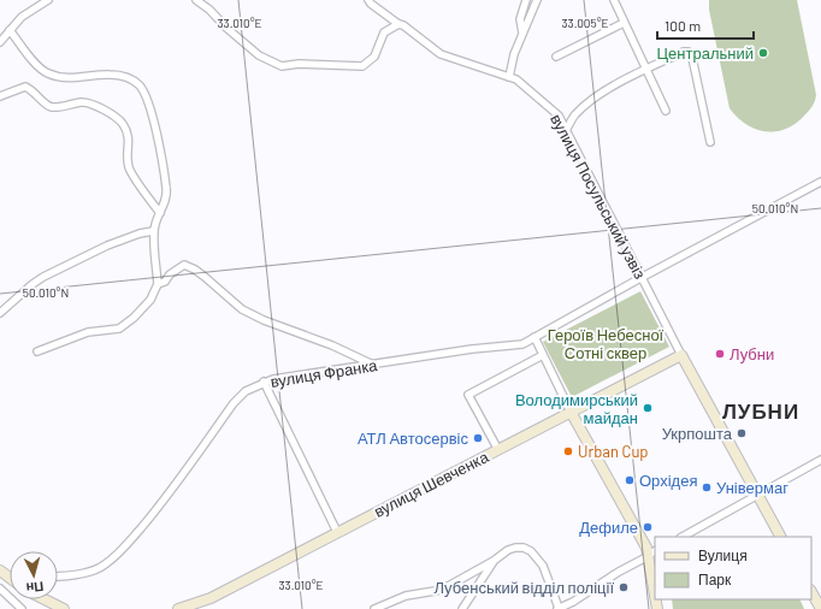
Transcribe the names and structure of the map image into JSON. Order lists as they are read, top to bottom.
{
  "streets": {
    "main road": ["вулиця Шевченка"],
    "street": ["вулиця Посульський узвіз", "вулиця Франка"]
  },
  "crossings": [
    ["вулиця Посульський узвіз", "вулиця Франка"],
    ["вулиця Посульський узвіз", "вулиця Шевченка"]
  ],
  "districts": ["ЛУБНИ"],
  "parks": ["Героїв Небесної Сотні сквер"],
  "places": [
    "Центральний",
    "Лубни",
    "Володимирський майдан",
    "Укрпошта",
    "АТЛ Автосервіс",
    "Urban Cup",
    "Орхідея",
    "Універмаг",
    "Дефиле",
    "Лубенський відділ поліції"
  ],
  "legend": ["Вулиця", "Парк"],
  "scale_bar": "100 m",
  "north": "bottom",
  "coordinates": ["33.010°E", "33.005°E", "50.010°N"]
}
